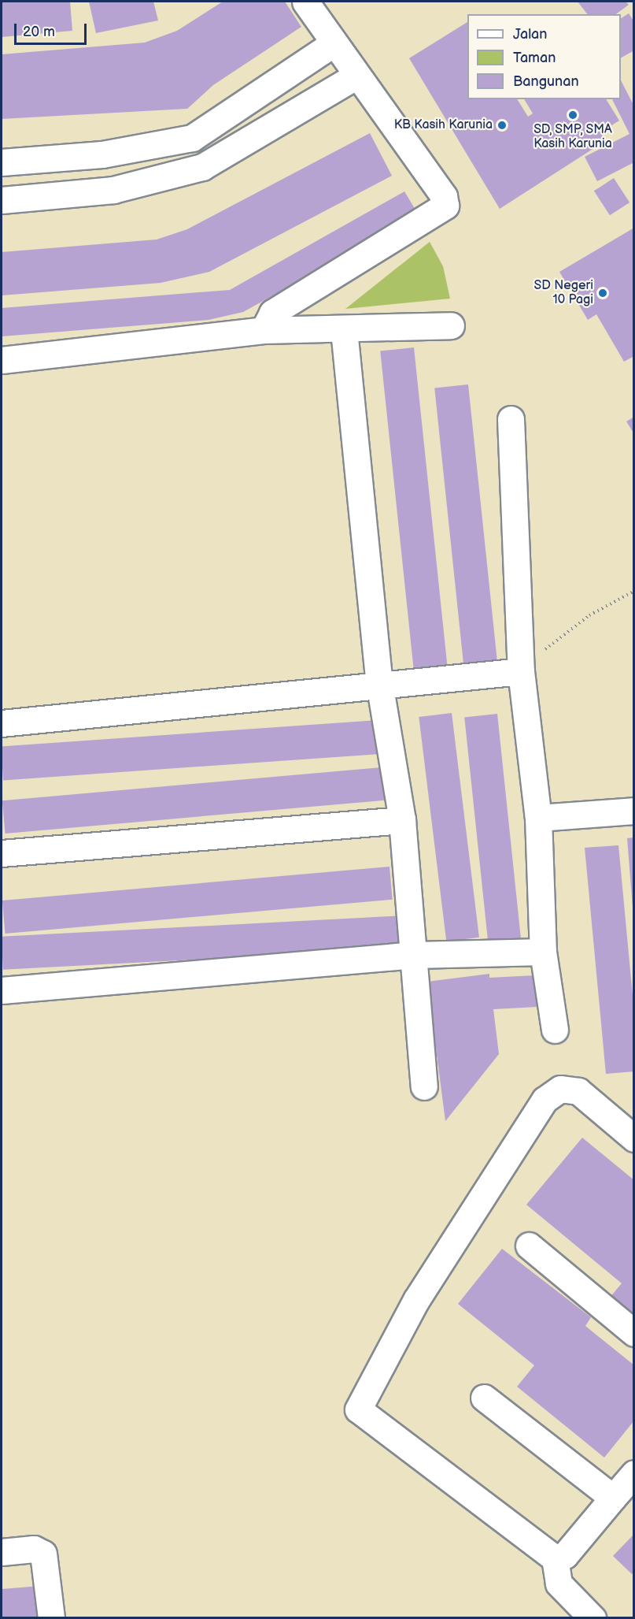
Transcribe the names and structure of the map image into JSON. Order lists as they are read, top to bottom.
{
  "places": ["SD, SMP, SMA Kasih Karunia", "KB Kasih Karunia", "SD Negeri 10 Pagi"],
  "legend": ["Jalan", "Taman", "Bangunan"],
  "scale_bar": "20 m"
}
